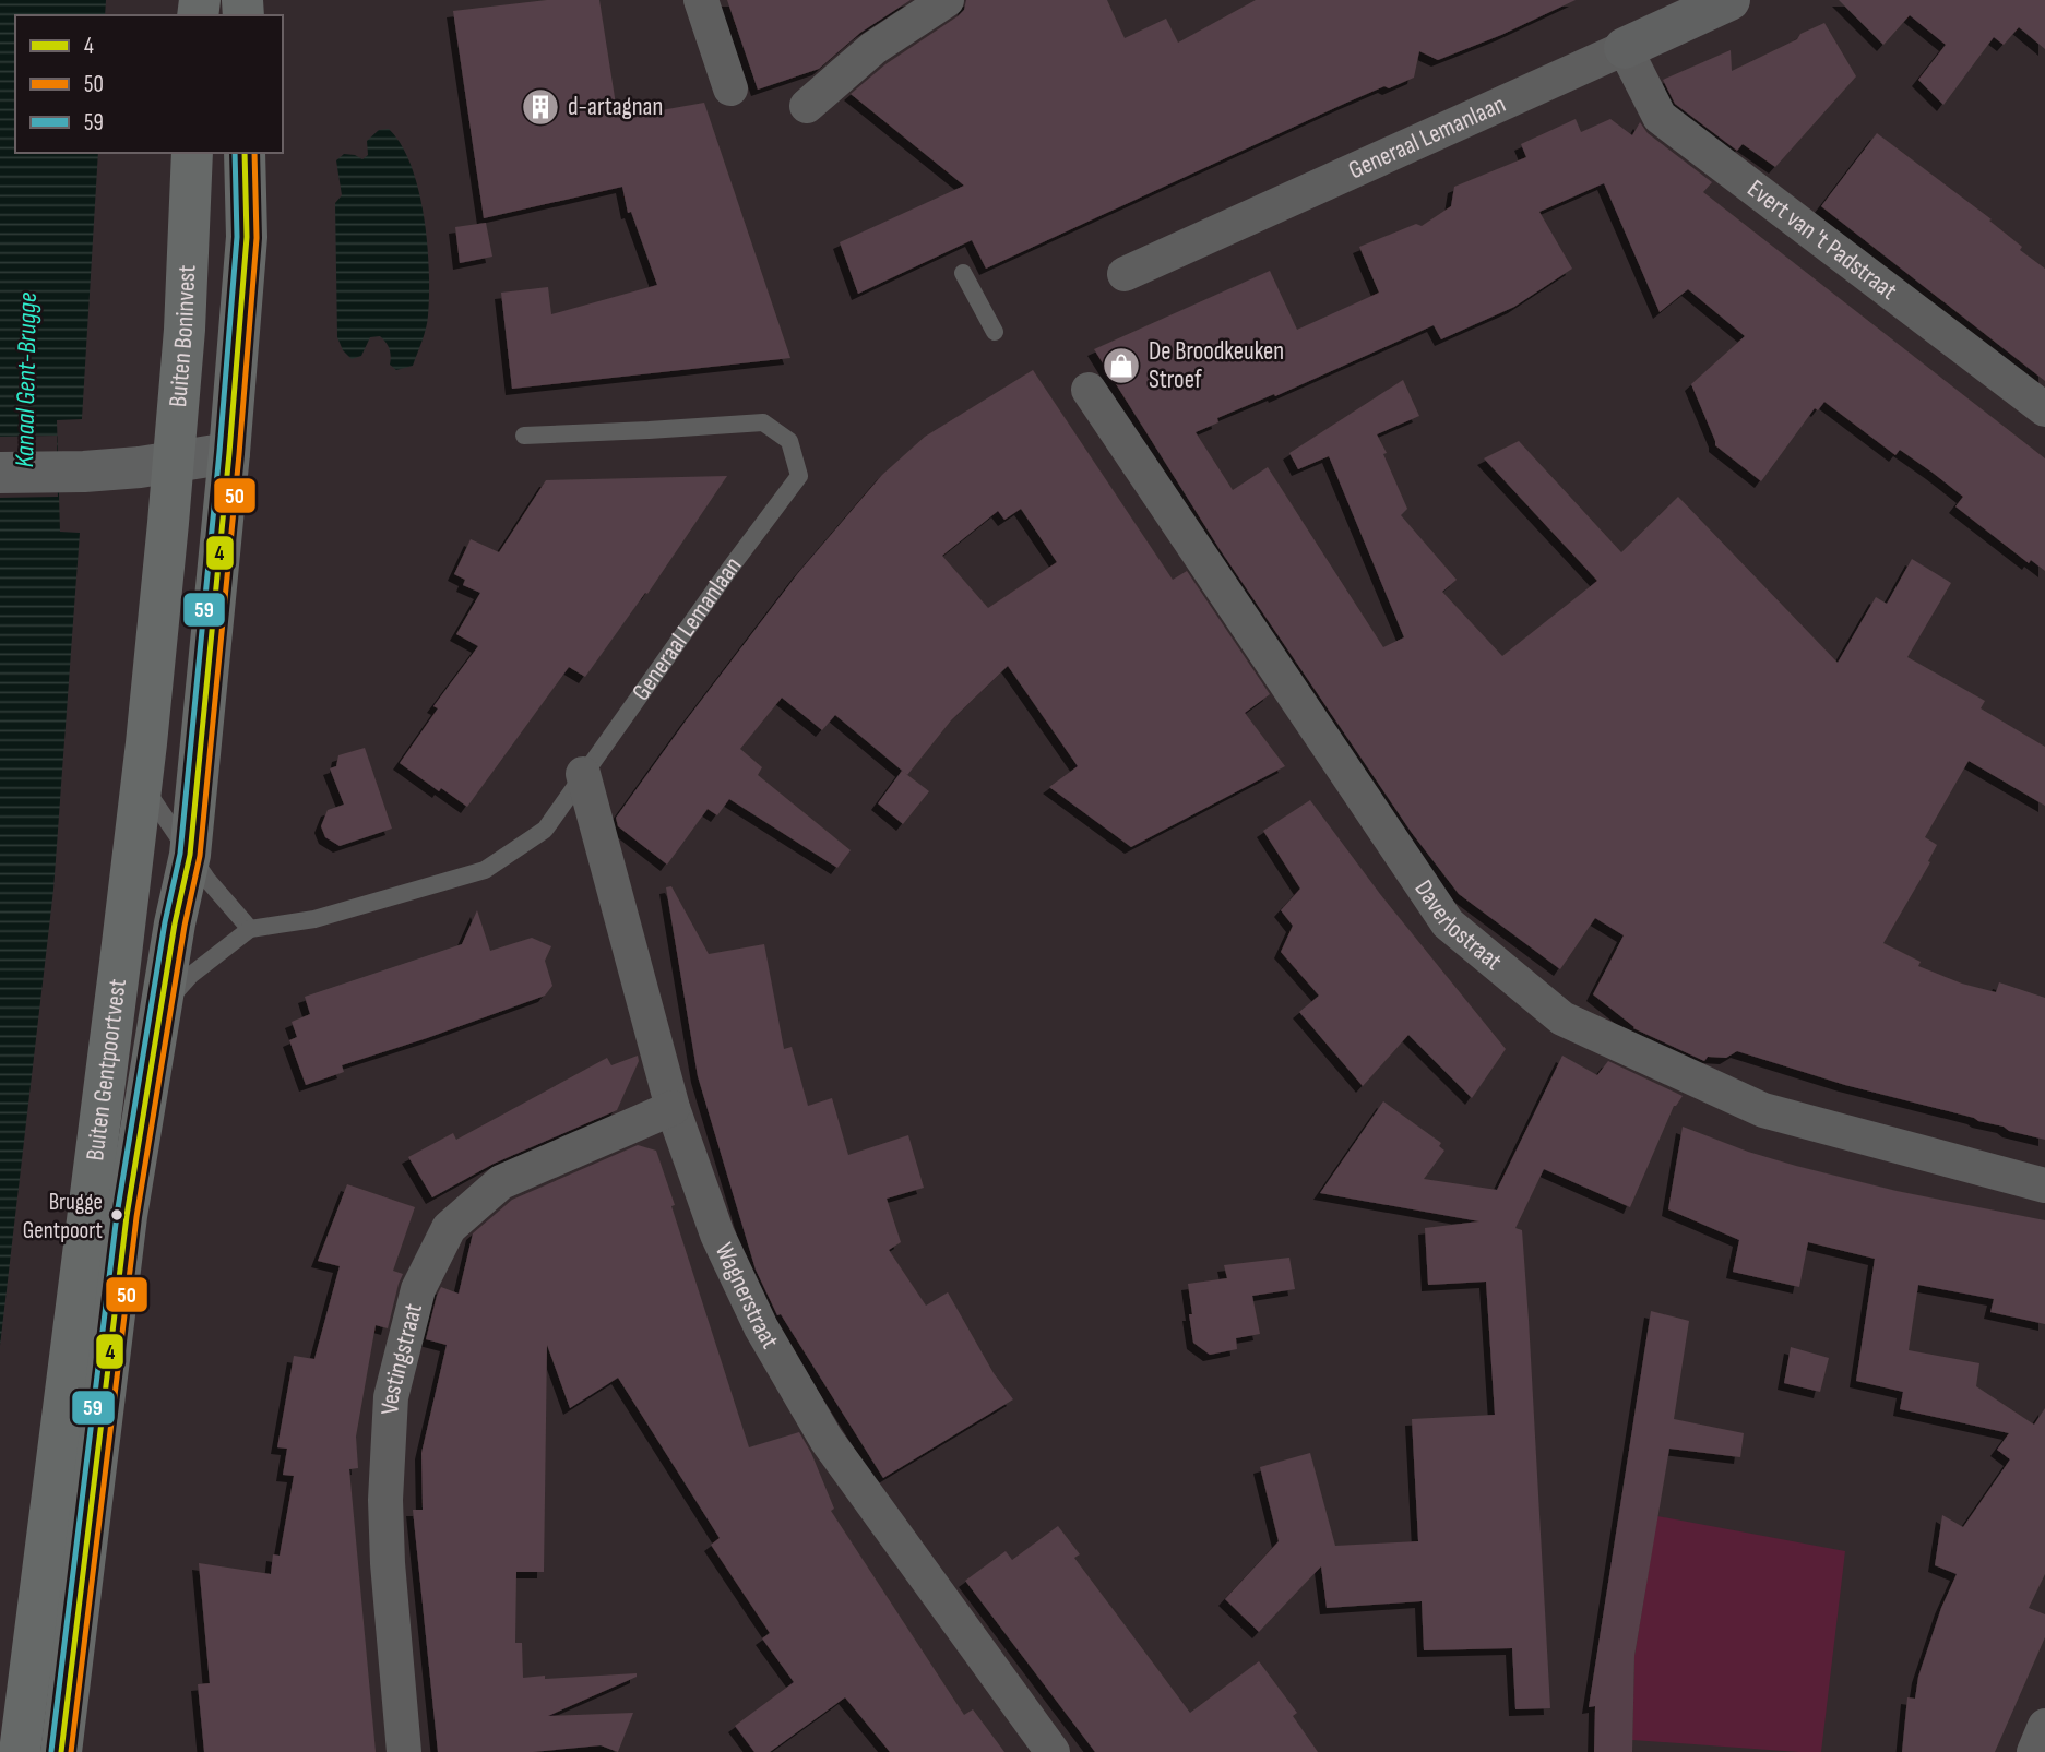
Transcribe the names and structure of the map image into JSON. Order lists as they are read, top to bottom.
{
  "streets": {
    "main road": ["Generaal Lemanlaan", "Buiten Boninvest", "Buiten Gentpoortvest"],
    "street": [
      "Evert van 't Padstraat",
      "Daverlostraat",
      "Wagnerstraat",
      "Vestingstraat"
    ]
  },
  "crossings": [
    ["Generaal Lemanlaan", "Evert van 't Padstraat"],
    ["Generaal Lemanlaan", "Buiten Gentpoortvest"],
    ["Generaal Lemanlaan", "Wagnerstraat"],
    ["Buiten Boninvest", "Buiten Gentpoortvest"],
    ["Wagnerstraat", "Vestingstraat"]
  ],
  "water": ["Kanaal Gent-Brugge"],
  "places": {
    "building": ["d-artagnan"],
    "shop": ["De Broodkeuken Stroef"],
    "other": ["Brugge Gentpoort"]
  },
  "lines": ["transit line 4", "transit line 50", "transit line 59"],
  "legend": ["4", "50", "59"]
}
